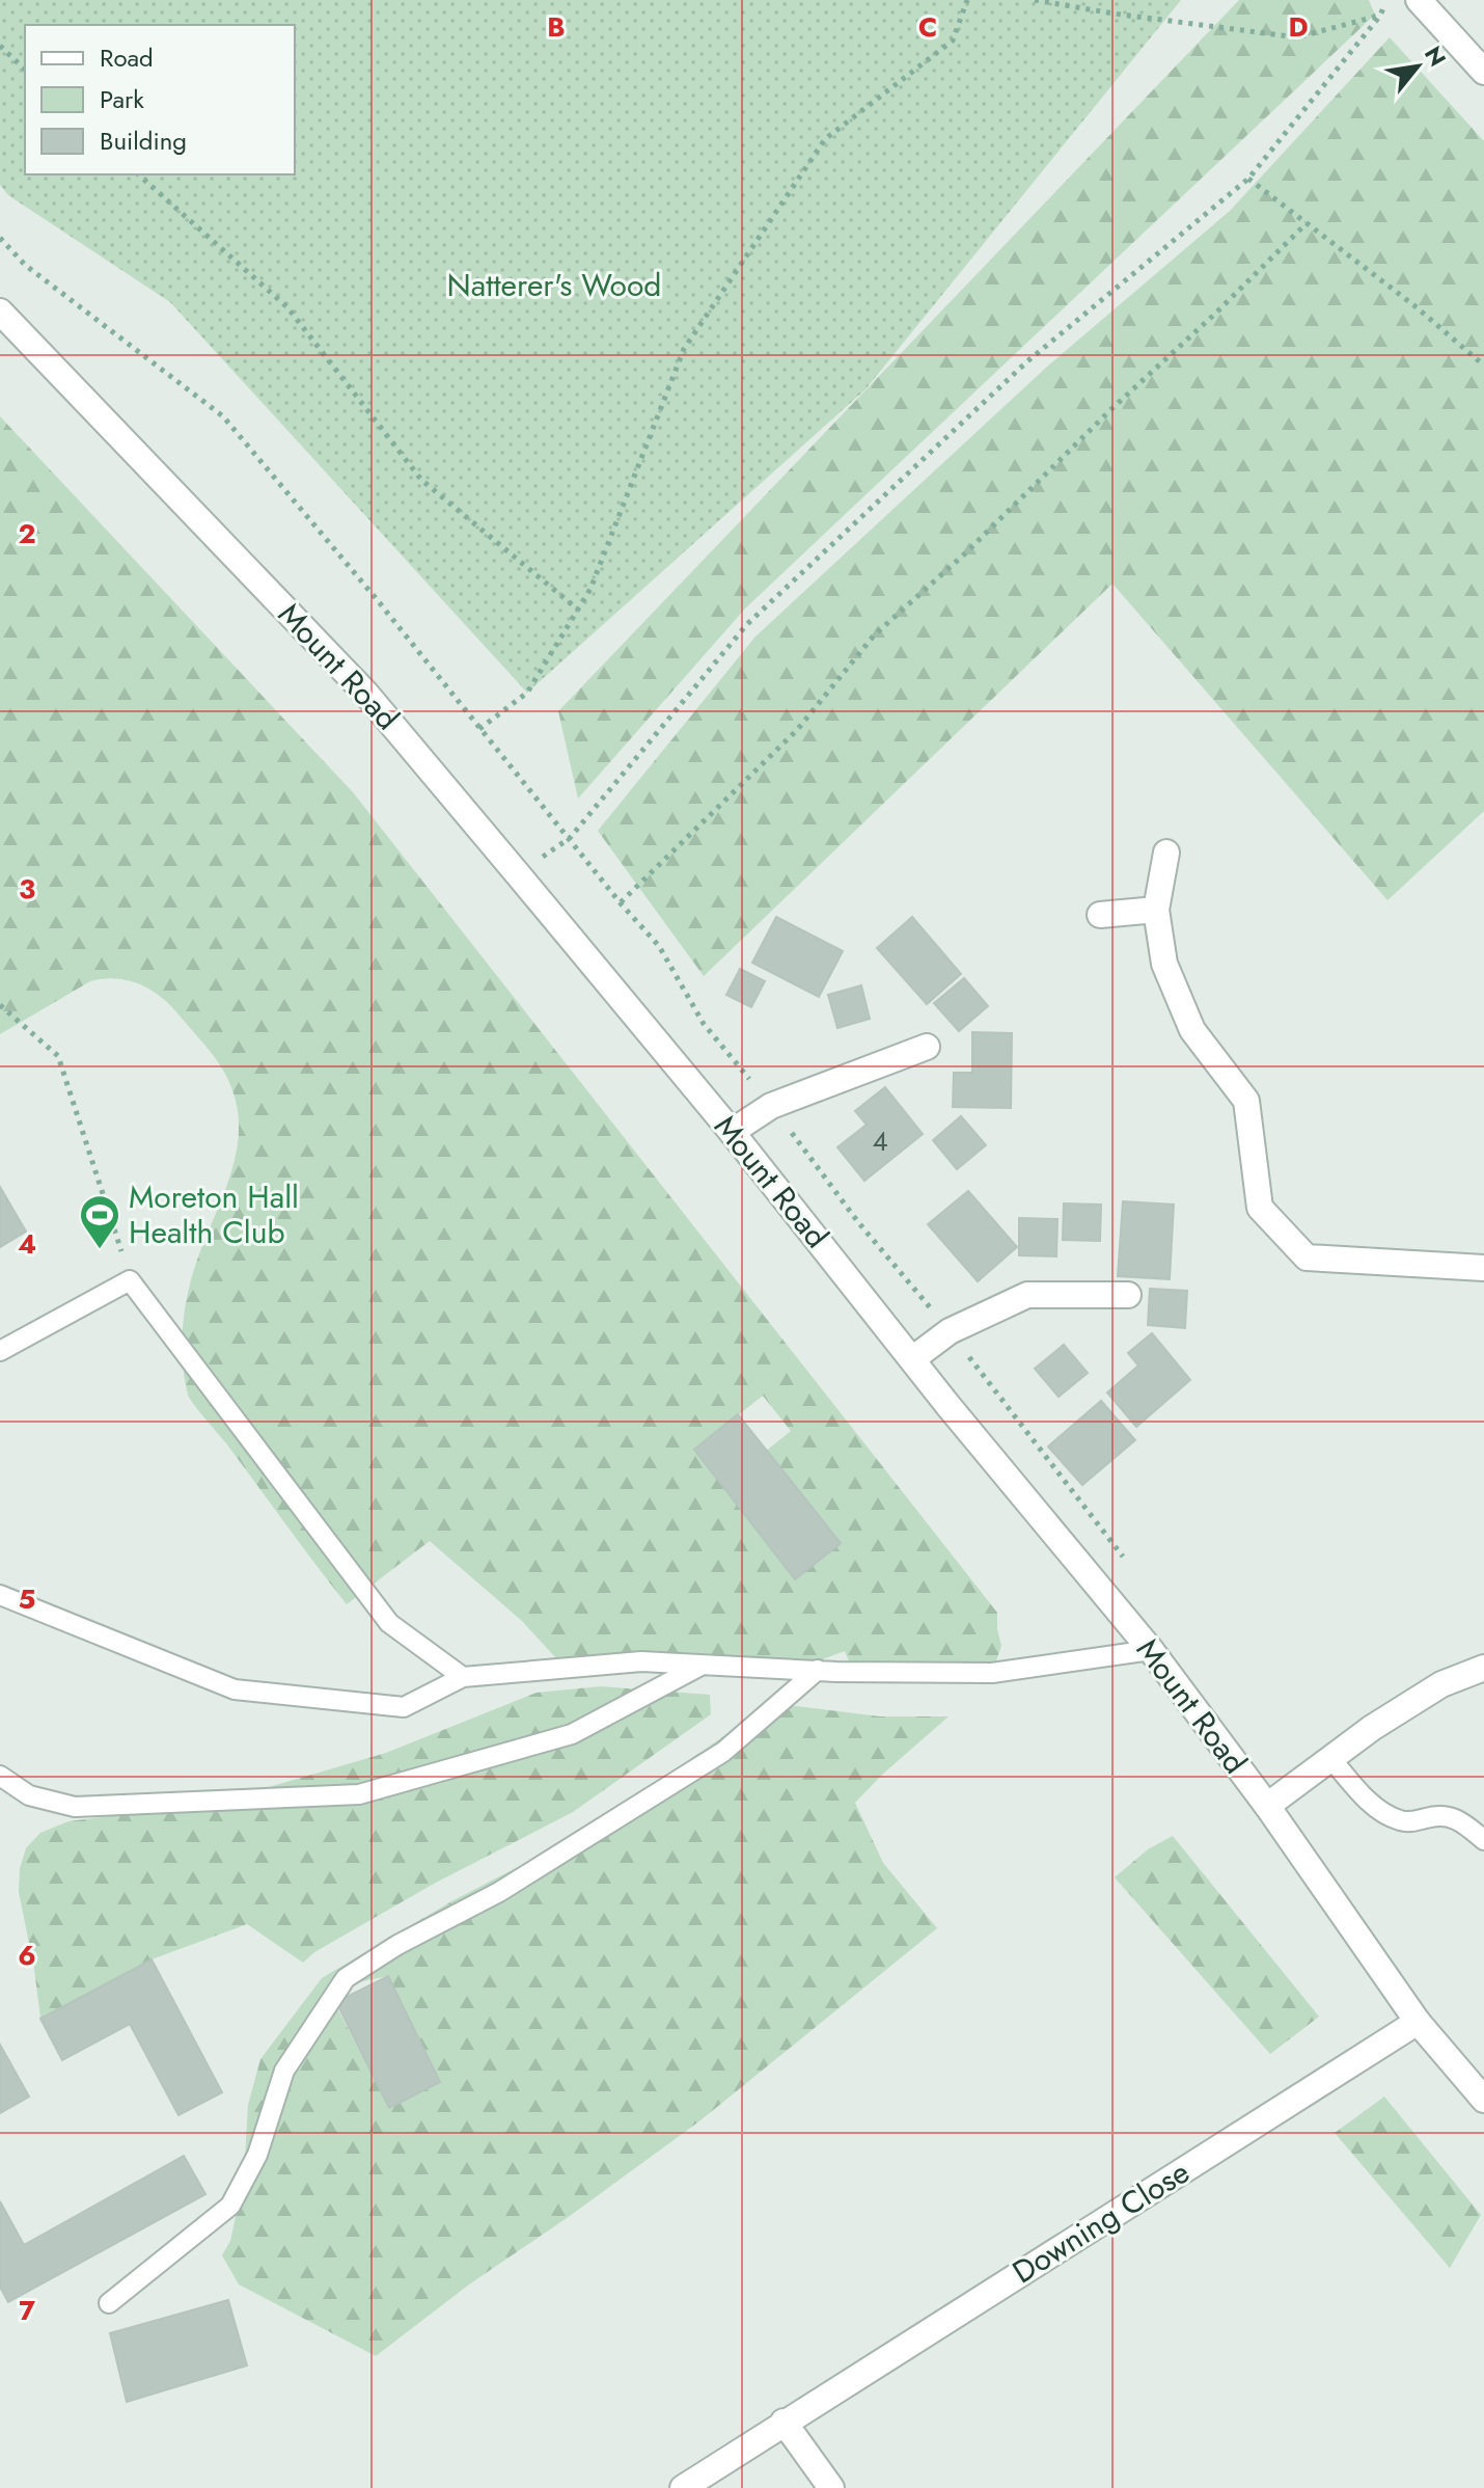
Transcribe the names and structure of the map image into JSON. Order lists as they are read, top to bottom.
{
  "streets": {
    "street": ["Mount Road", "Downing Close"]
  },
  "crossings": [
    ["Mount Road", "Downing Close"]
  ],
  "parks": ["Natterer's Wood"],
  "places": {
    "sports": ["Moreton Hall Health Club"]
  },
  "house_numbers": ["4"],
  "legend": ["Road", "Park", "Building"],
  "north": "top right",
  "grid": {
    "columns": ["B", "C", "D"],
    "rows": [
      "2",
      "3",
      "4",
      "5",
      "6",
      "7"
    ]
  }
}
